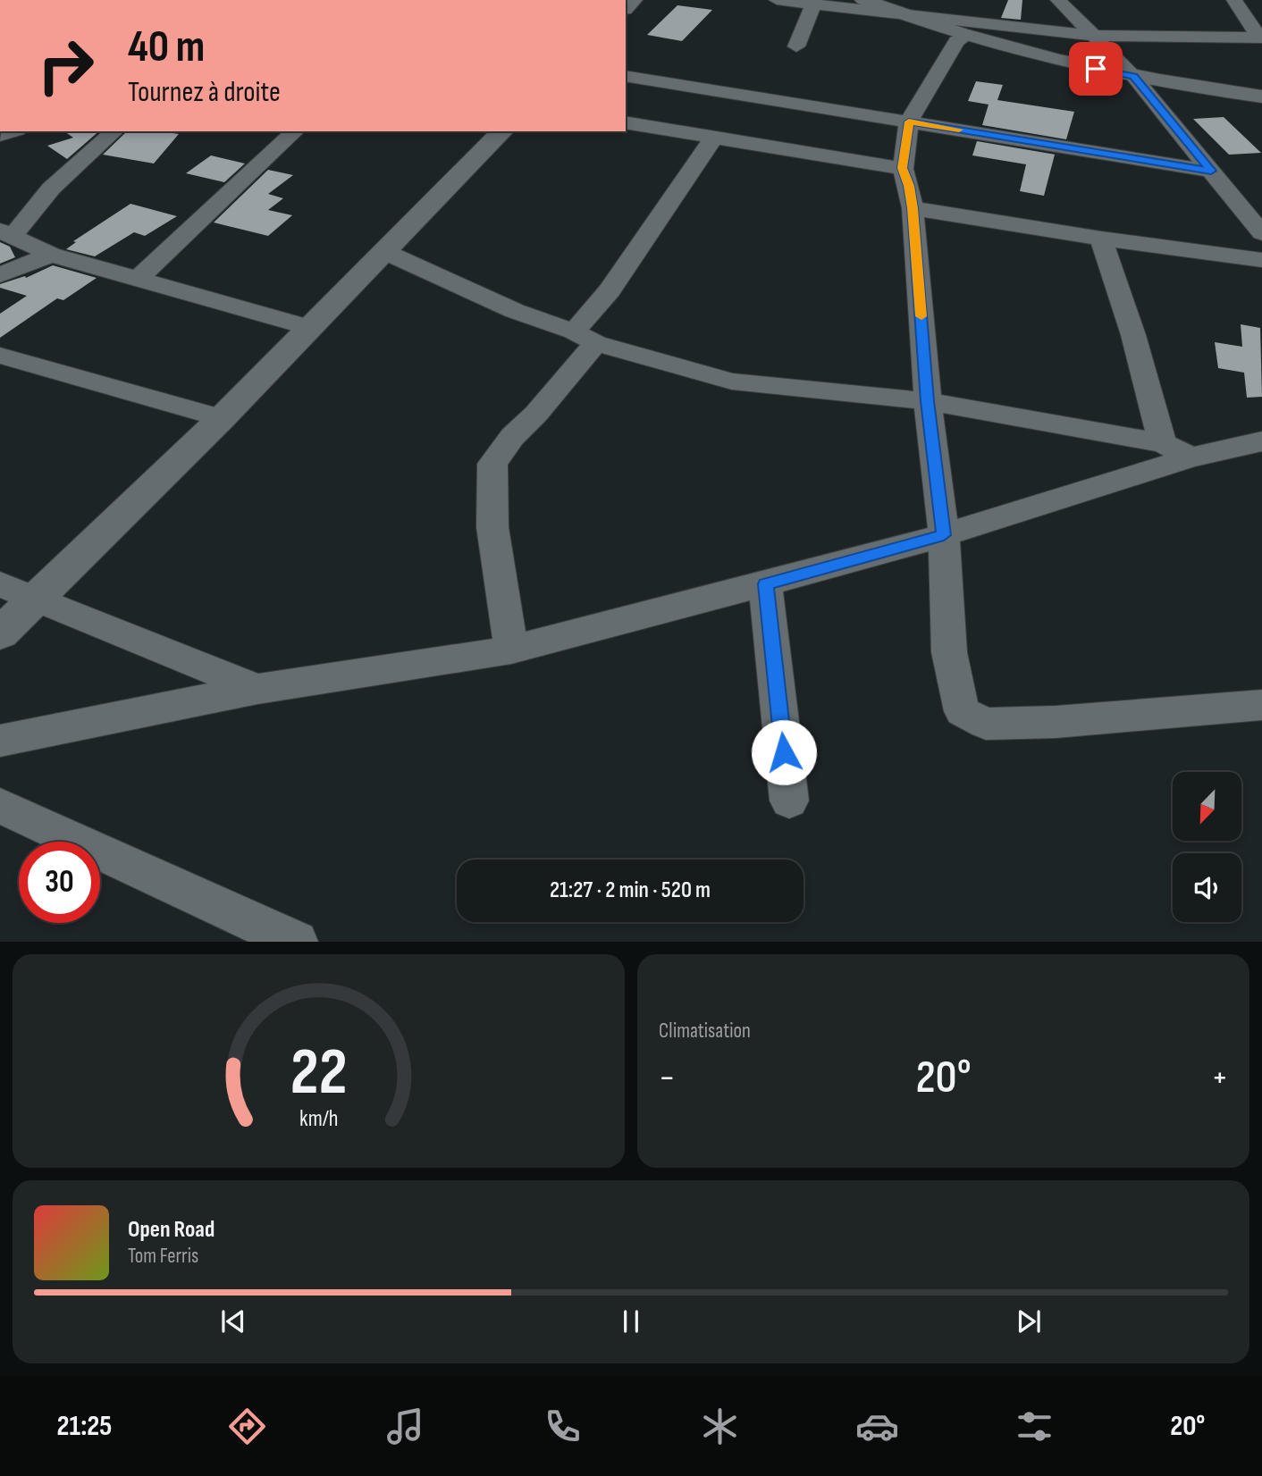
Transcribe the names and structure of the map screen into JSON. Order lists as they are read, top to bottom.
{
  "north": "bottom left",
  "page": {
    "turn": ["40 m", "Tournez à droite"],
    "limit": "30",
    "trip": "21:27 · 2 min · 520 m",
    "tile": "Climatisation",
    "heat": ["−", "20°", "+"],
    "song": ["Open Road", "Tom Ferris"],
    "tabs": ["21:25", "20°"],
    "gauge": ["22", "km/h"]
  }
}
